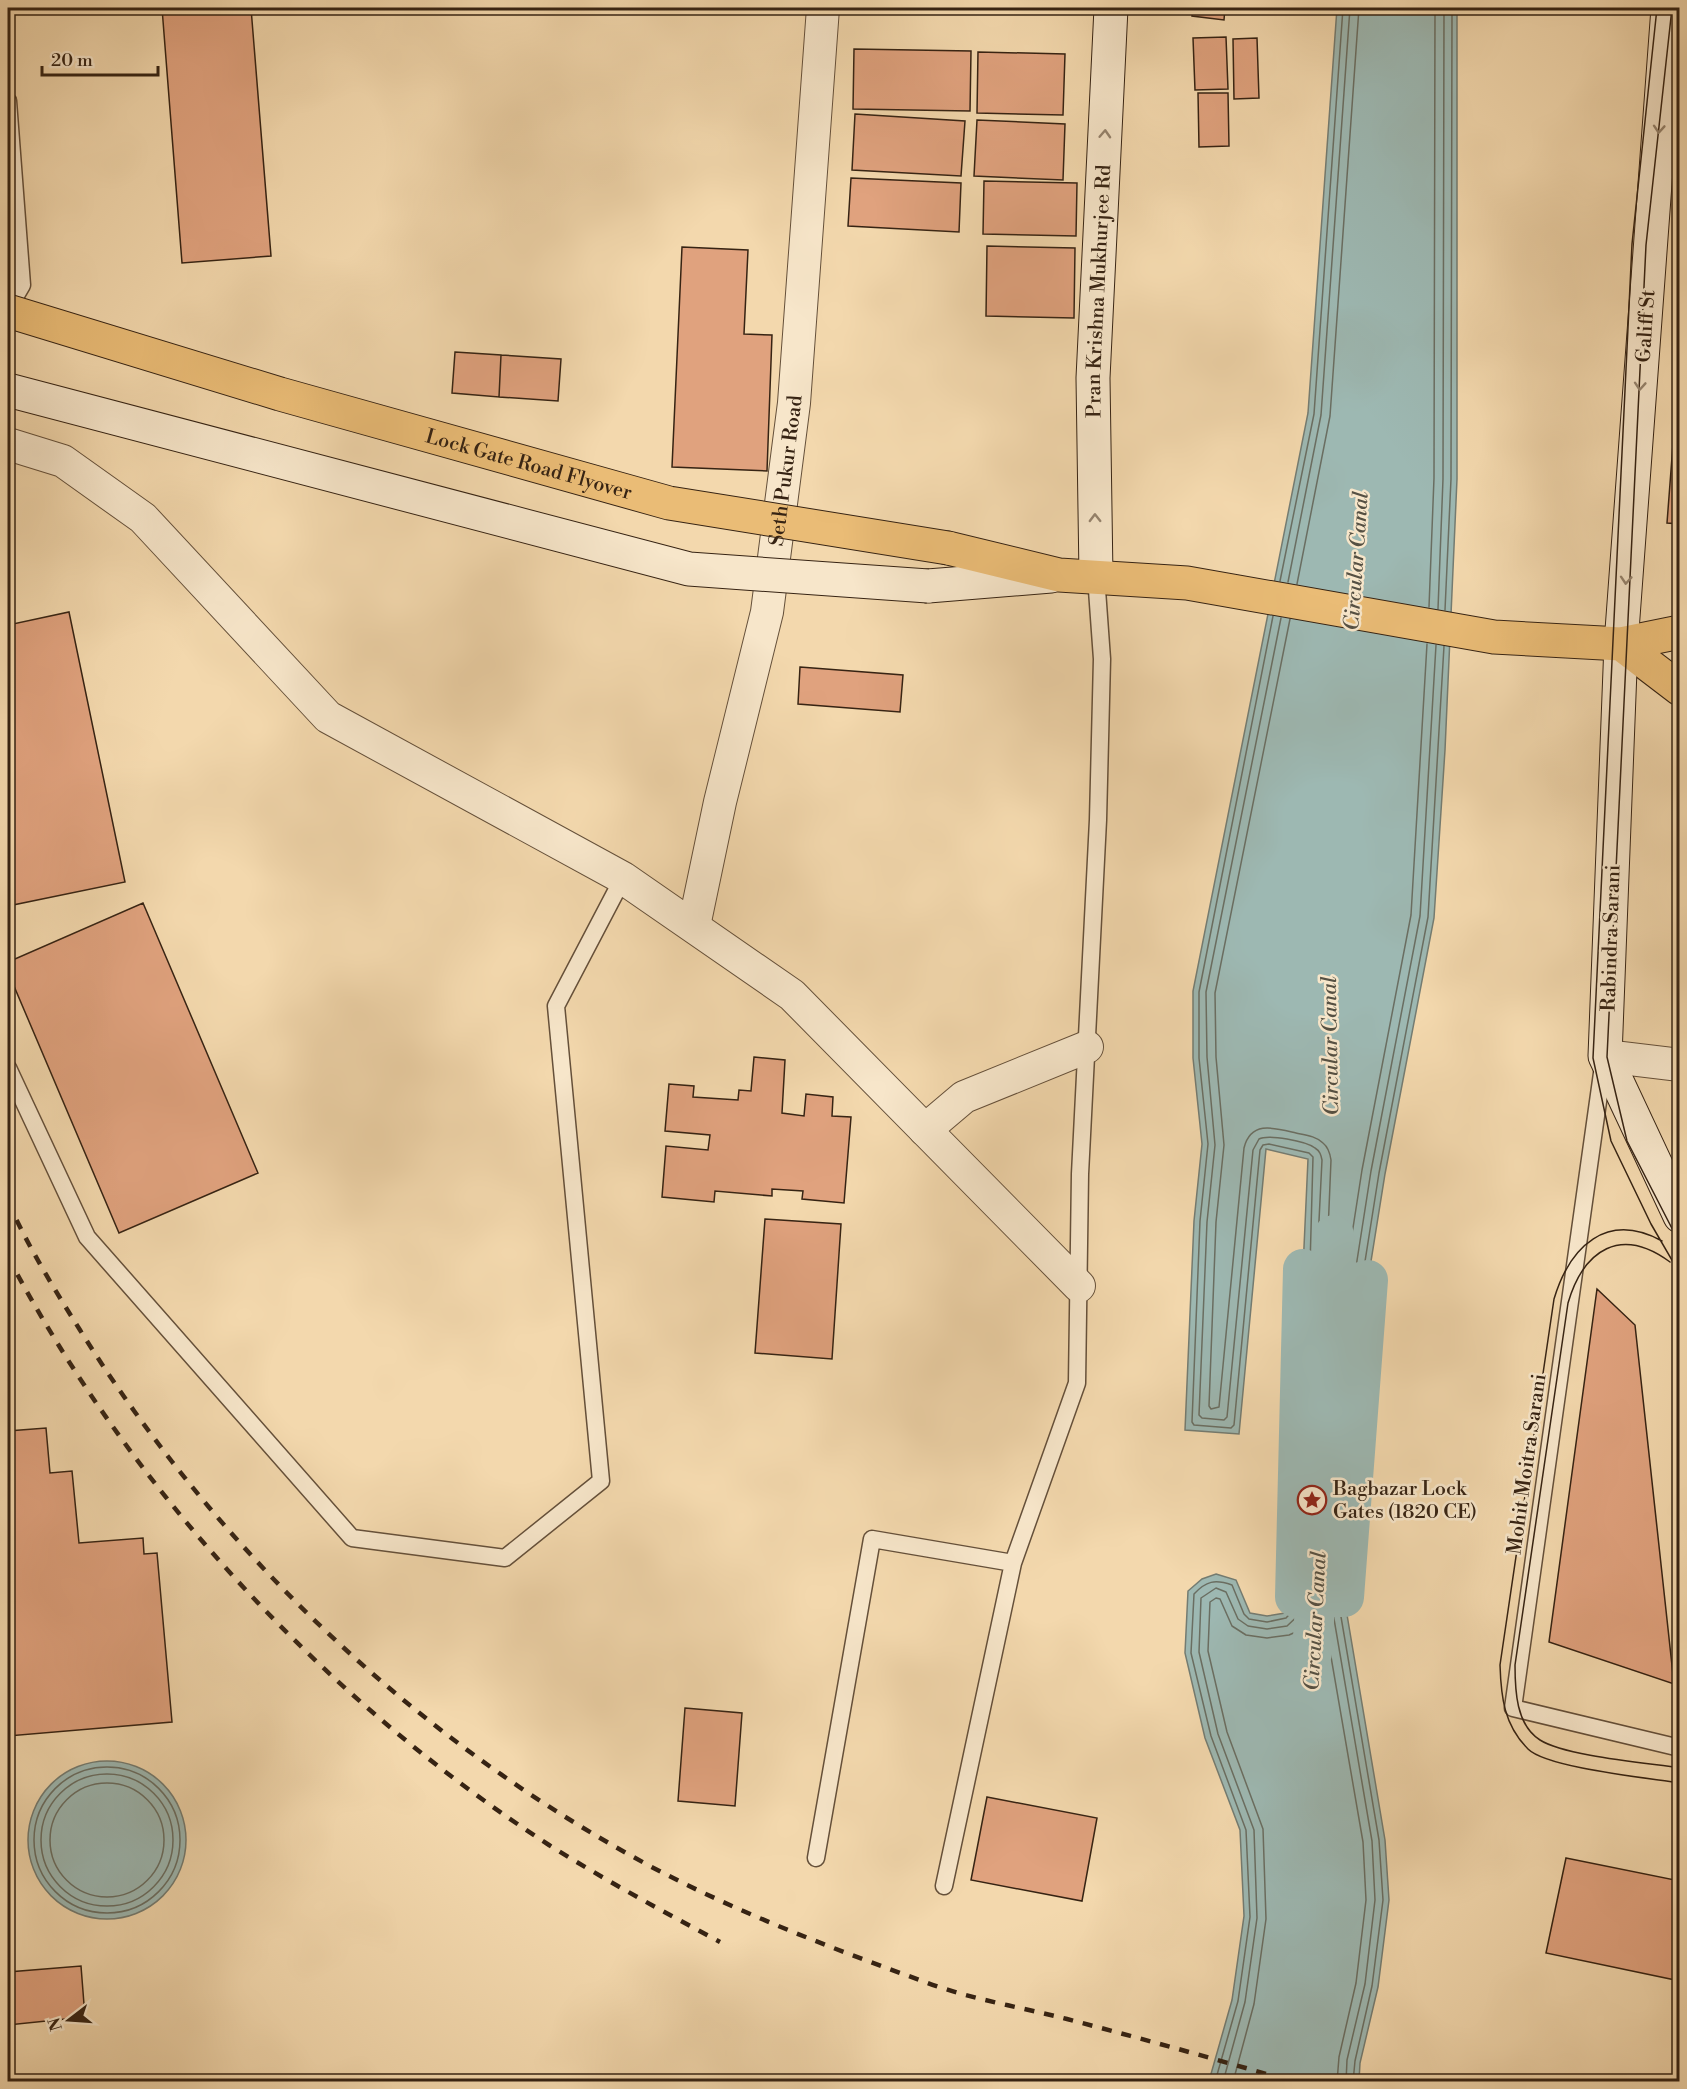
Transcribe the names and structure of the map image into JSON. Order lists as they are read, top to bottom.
{
  "streets": {
    "main road": [
      "Pran Krishna Mukhurjee Rd",
      "Galiff St",
      "Lock Gate Road Flyover",
      "Rabindra Sarani"
    ],
    "street": ["Seth Pukur Road"],
    "lane": ["Mohit Moitra Sarani"]
  },
  "crossings": [
    ["Pran Krishna Mukhurjee Rd", "Lock Gate Road Flyover"],
    ["Galiff St", "Lock Gate Road Flyover"],
    ["Galiff St", "Rabindra Sarani"],
    ["Lock Gate Road Flyover", "Rabindra Sarani"],
    ["Rabindra Sarani", "Mohit Moitra Sarani"]
  ],
  "one_way": ["Pran Krishna Mukhurjee Rd", "Galiff St"],
  "water": ["Circular Canal"],
  "places": {
    "place": ["Bagbazar Lock Gates (1820 CE)"]
  },
  "scale_bar": "20 m",
  "north": "left"
}
